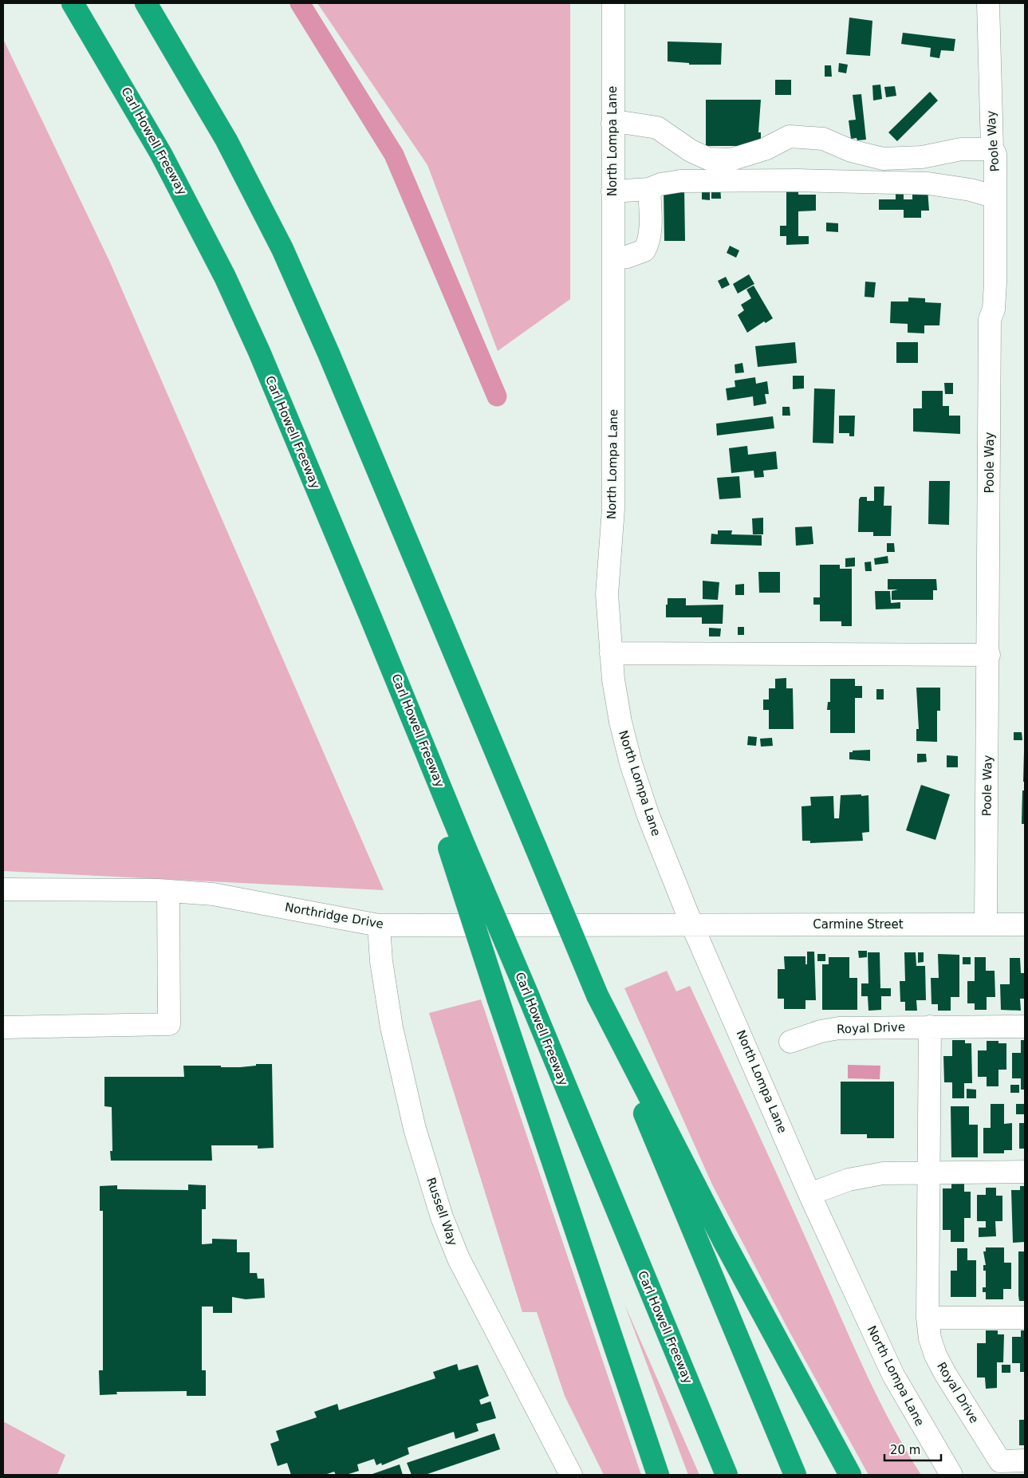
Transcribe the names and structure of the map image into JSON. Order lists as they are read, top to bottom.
{
  "streets": {
    "highway": ["Carl Howell Freeway"],
    "street": [
      "North Lompa Lane",
      "Poole Way",
      "Northridge Drive",
      "Carmine Street",
      "Royal Drive",
      "Russell Way"
    ]
  },
  "crossings": [
    ["North Lompa Lane", "Northridge Drive"],
    ["North Lompa Lane", "Carmine Street"],
    ["Poole Way", "Carmine Street"],
    ["Northridge Drive", "Carmine Street"],
    ["Northridge Drive", "Russell Way"]
  ],
  "scale_bar": "20 m"
}
